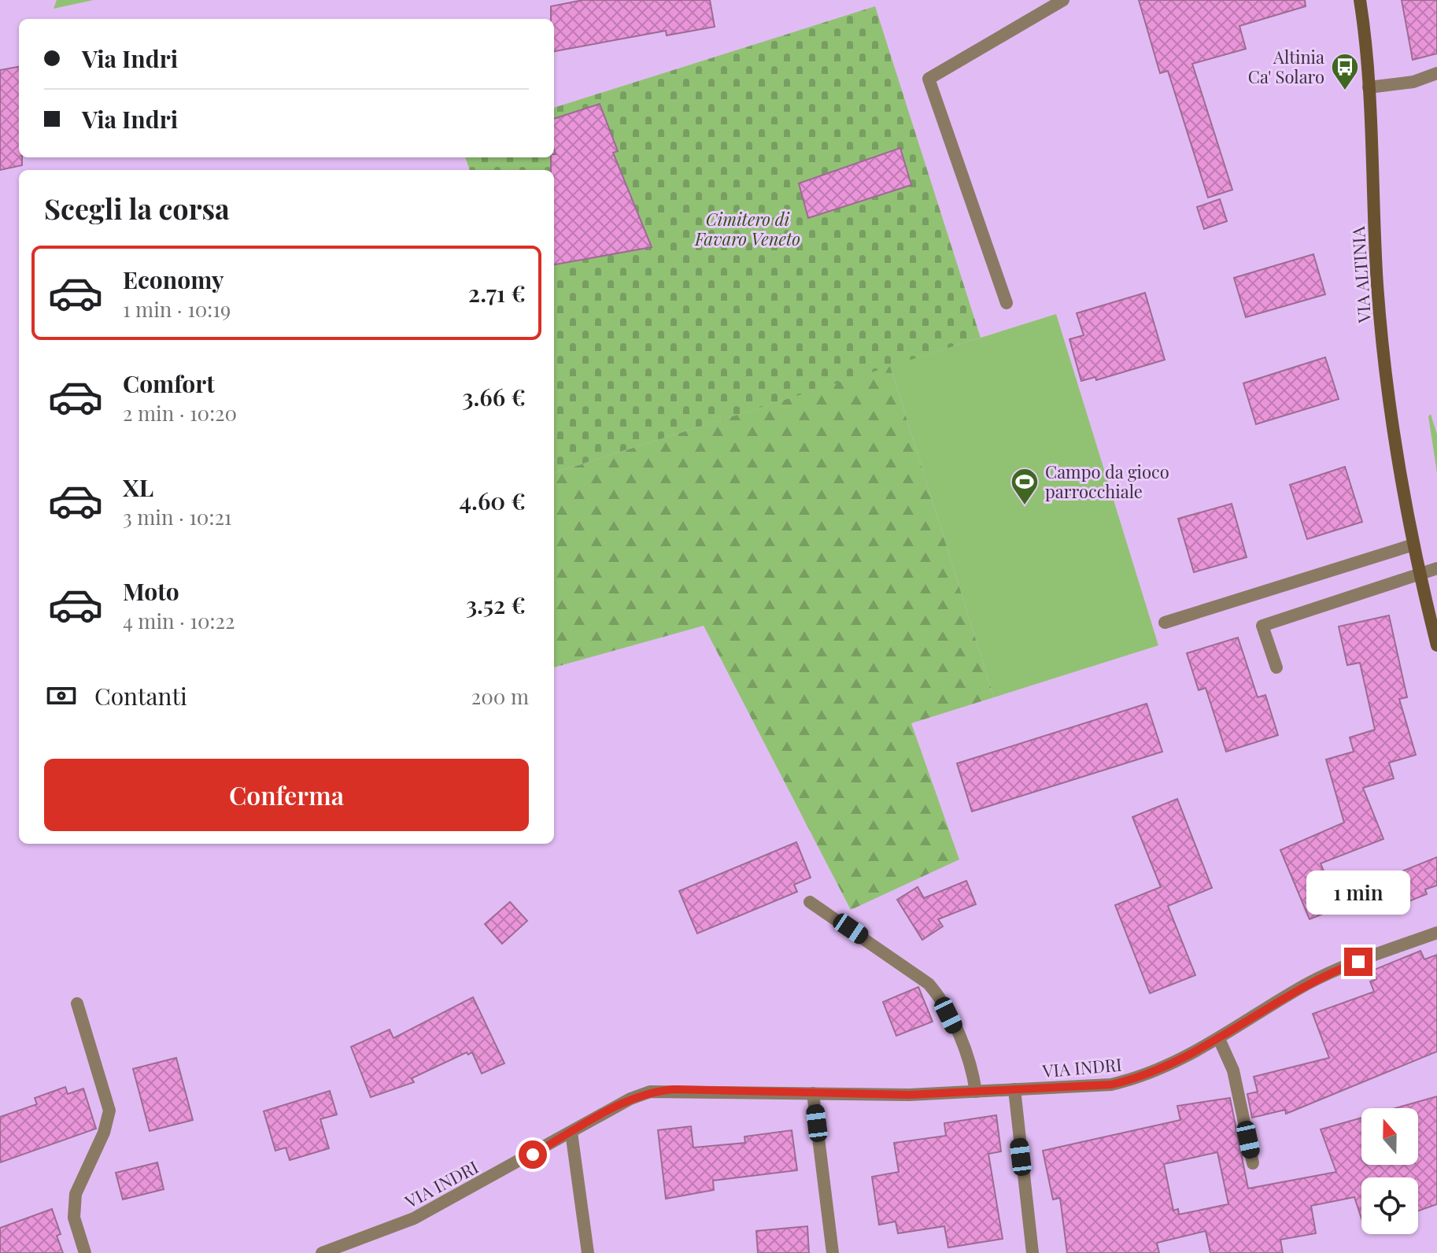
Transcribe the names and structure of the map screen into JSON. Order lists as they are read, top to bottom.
{
  "streets": {
    "main road": ["VIA ALTINIA"],
    "street": ["VIA INDRI"]
  },
  "parks": ["Cimitero di Favaro Veneto"],
  "places": {
    "bus stop": ["Altinia Ca' Solaro"],
    "sports": ["Campo da gioco parrocchiale"]
  },
  "north": "top",
  "page": {
    "banner": ["Via Indri", "Via Indri"],
    "heading": "Scegli la corsa",
    "list": [
      {
        "name": "Economy",
        "note": "1 min · 10:19",
        "value": "2.71 €"
      },
      {
        "name": "Comfort",
        "note": "2 min · 10:20",
        "value": "3.66 €"
      },
      {
        "name": "XL",
        "note": "3 min · 10:21",
        "value": "4.60 €"
      },
      {
        "name": "Moto",
        "note": "4 min · 10:22",
        "value": "3.52 €"
      }
    ],
    "pay": ["Contanti", "200 m"],
    "buttons": "Conferma",
    "bubble": "1 min"
  }
}
